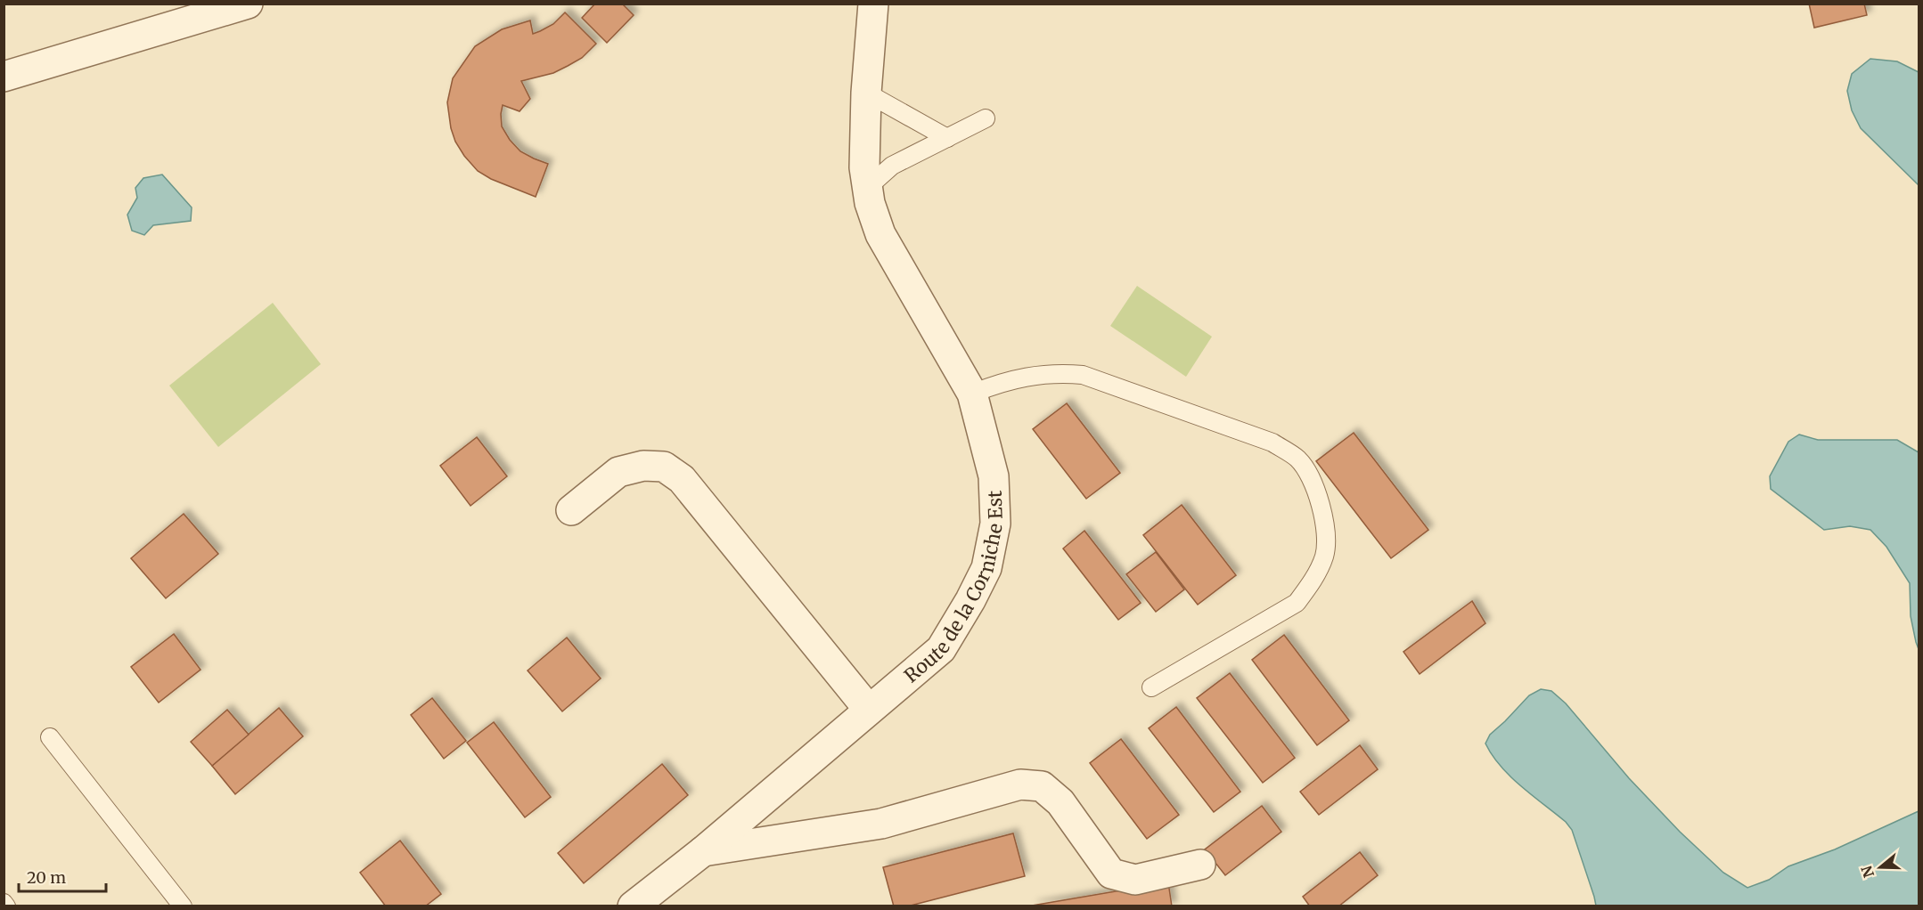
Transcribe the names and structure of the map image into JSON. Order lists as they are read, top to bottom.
{
  "streets": {
    "street": ["Route de la Corniche Est"]
  },
  "scale_bar": "20 m",
  "north": "left"
}
